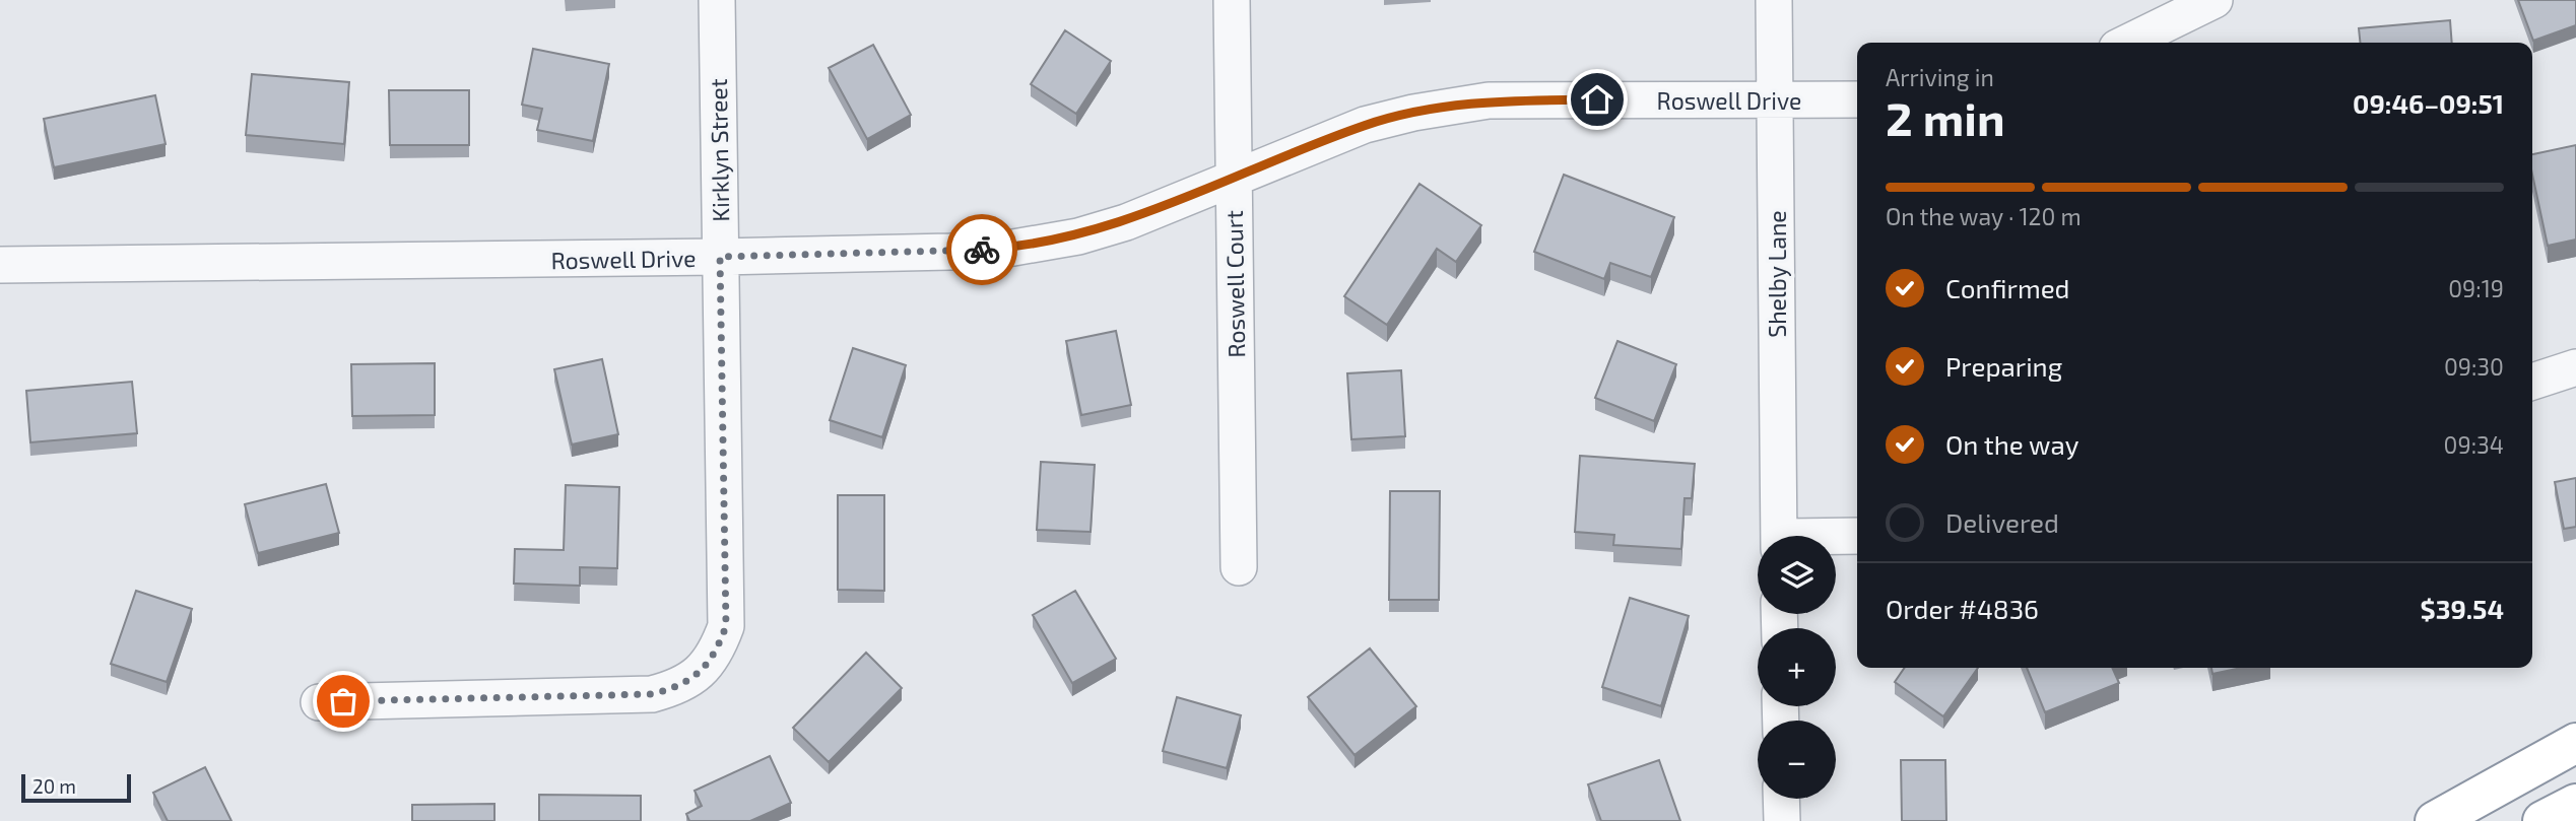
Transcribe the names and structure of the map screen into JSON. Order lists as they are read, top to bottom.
{
  "streets": {
    "street": [
      "Roswell Drive",
      "Kirklyn Street",
      "Shelby Lane",
      "Roswell Court"
    ]
  },
  "crossings": [
    ["Roswell Drive", "Kirklyn Street"],
    ["Roswell Drive", "Shelby Lane"],
    ["Roswell Drive", "Roswell Court"]
  ],
  "scale_bar": "20 m",
  "page": {
    "heading": ["2 min", "Arriving in", "09:46–09:51"],
    "panel": ["Order #4836", "$39.54"],
    "bar": "On the way · 120 m",
    "list": [
      ["Confirmed", "09:19"],
      ["Preparing", "09:30"],
      ["On the way", "09:34"],
      "Delivered"
    ],
    "map_buttons": ["+", "−"],
    "scale": "20 m"
  }
}
